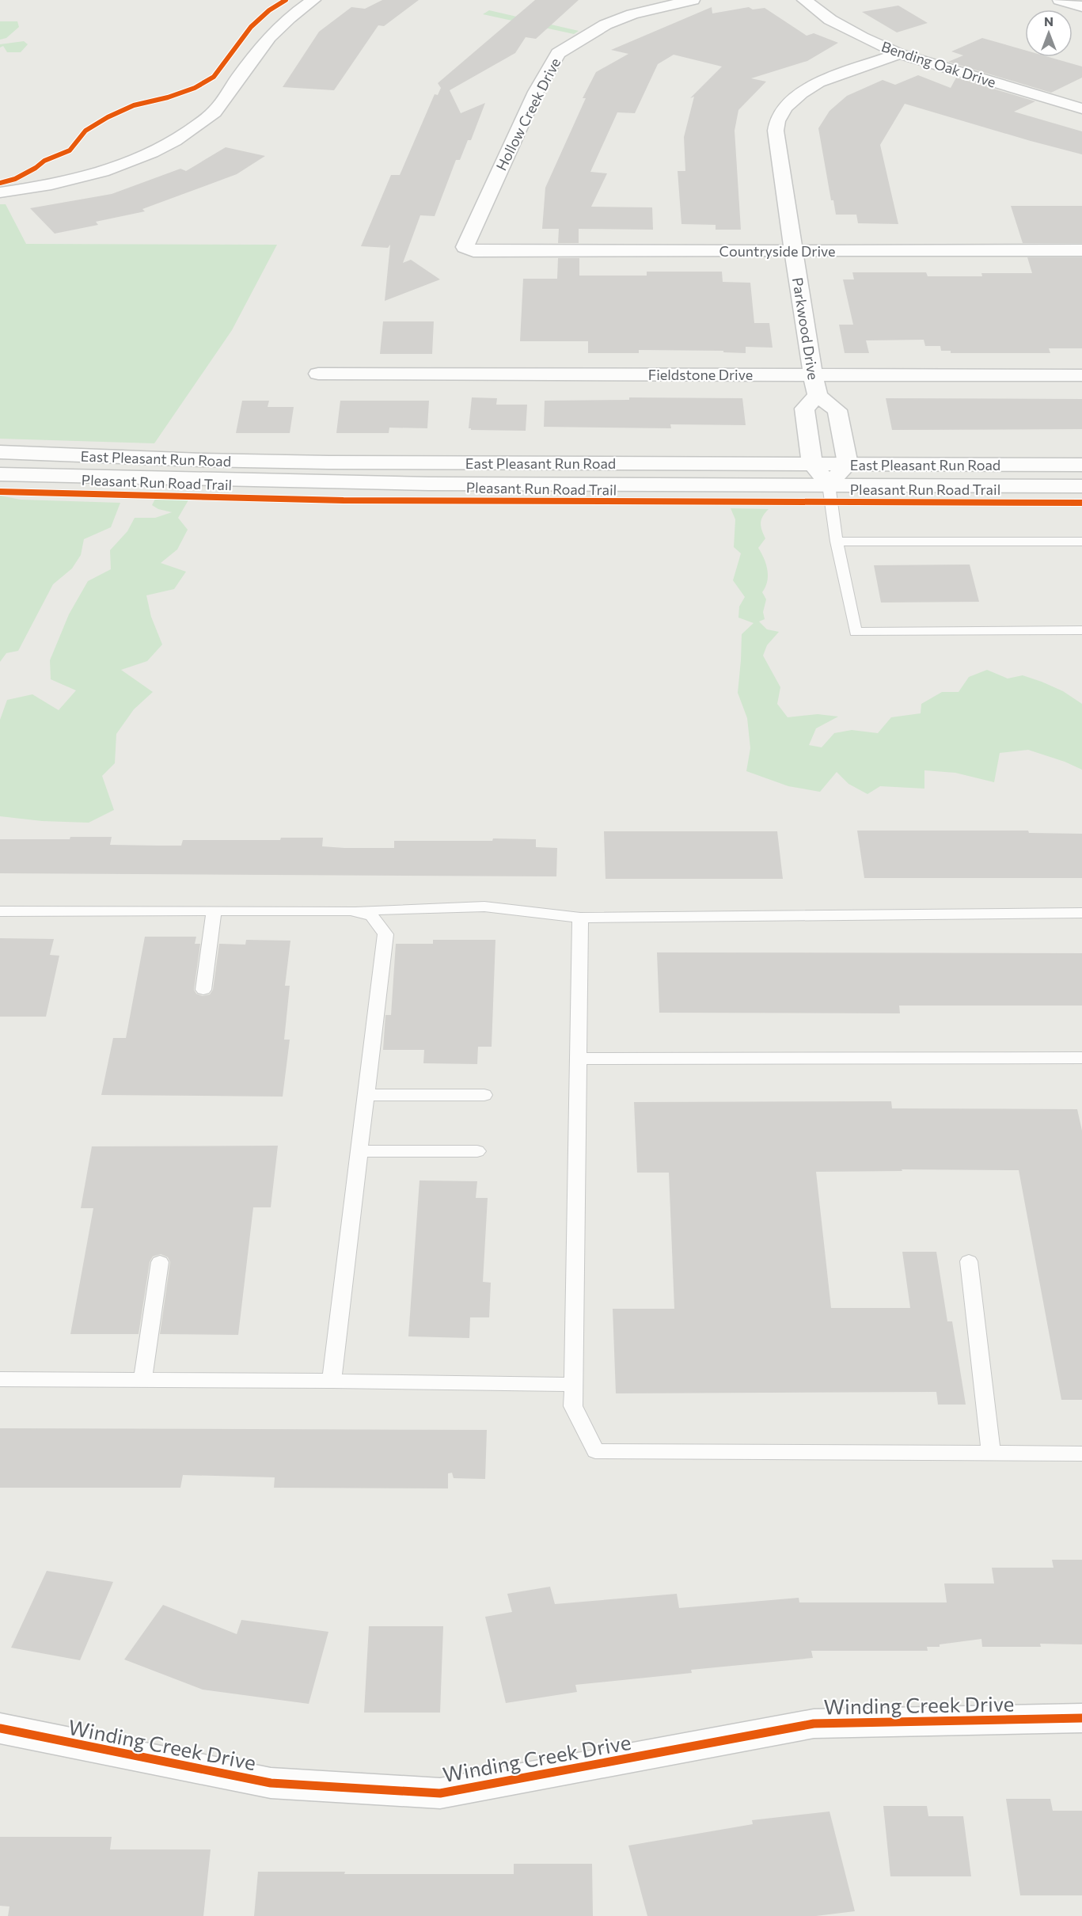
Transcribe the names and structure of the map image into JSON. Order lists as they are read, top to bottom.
{
  "streets": {
    "street": [
      "Bending Oak Drive",
      "Hollow Creek Drive",
      "Countryside Drive",
      "Parkwood Drive",
      "Fieldstone Drive",
      "East Pleasant Run Road",
      "Winding Creek Drive"
    ],
    "cycle path": ["Pleasant Run Road Trail"]
  },
  "crossings": [
    ["Bending Oak Drive", "Parkwood Drive"],
    ["Hollow Creek Drive", "Countryside Drive"],
    ["Countryside Drive", "Parkwood Drive"],
    ["Parkwood Drive", "Fieldstone Drive"],
    ["Parkwood Drive", "East Pleasant Run Road"]
  ],
  "north": "top"
}
